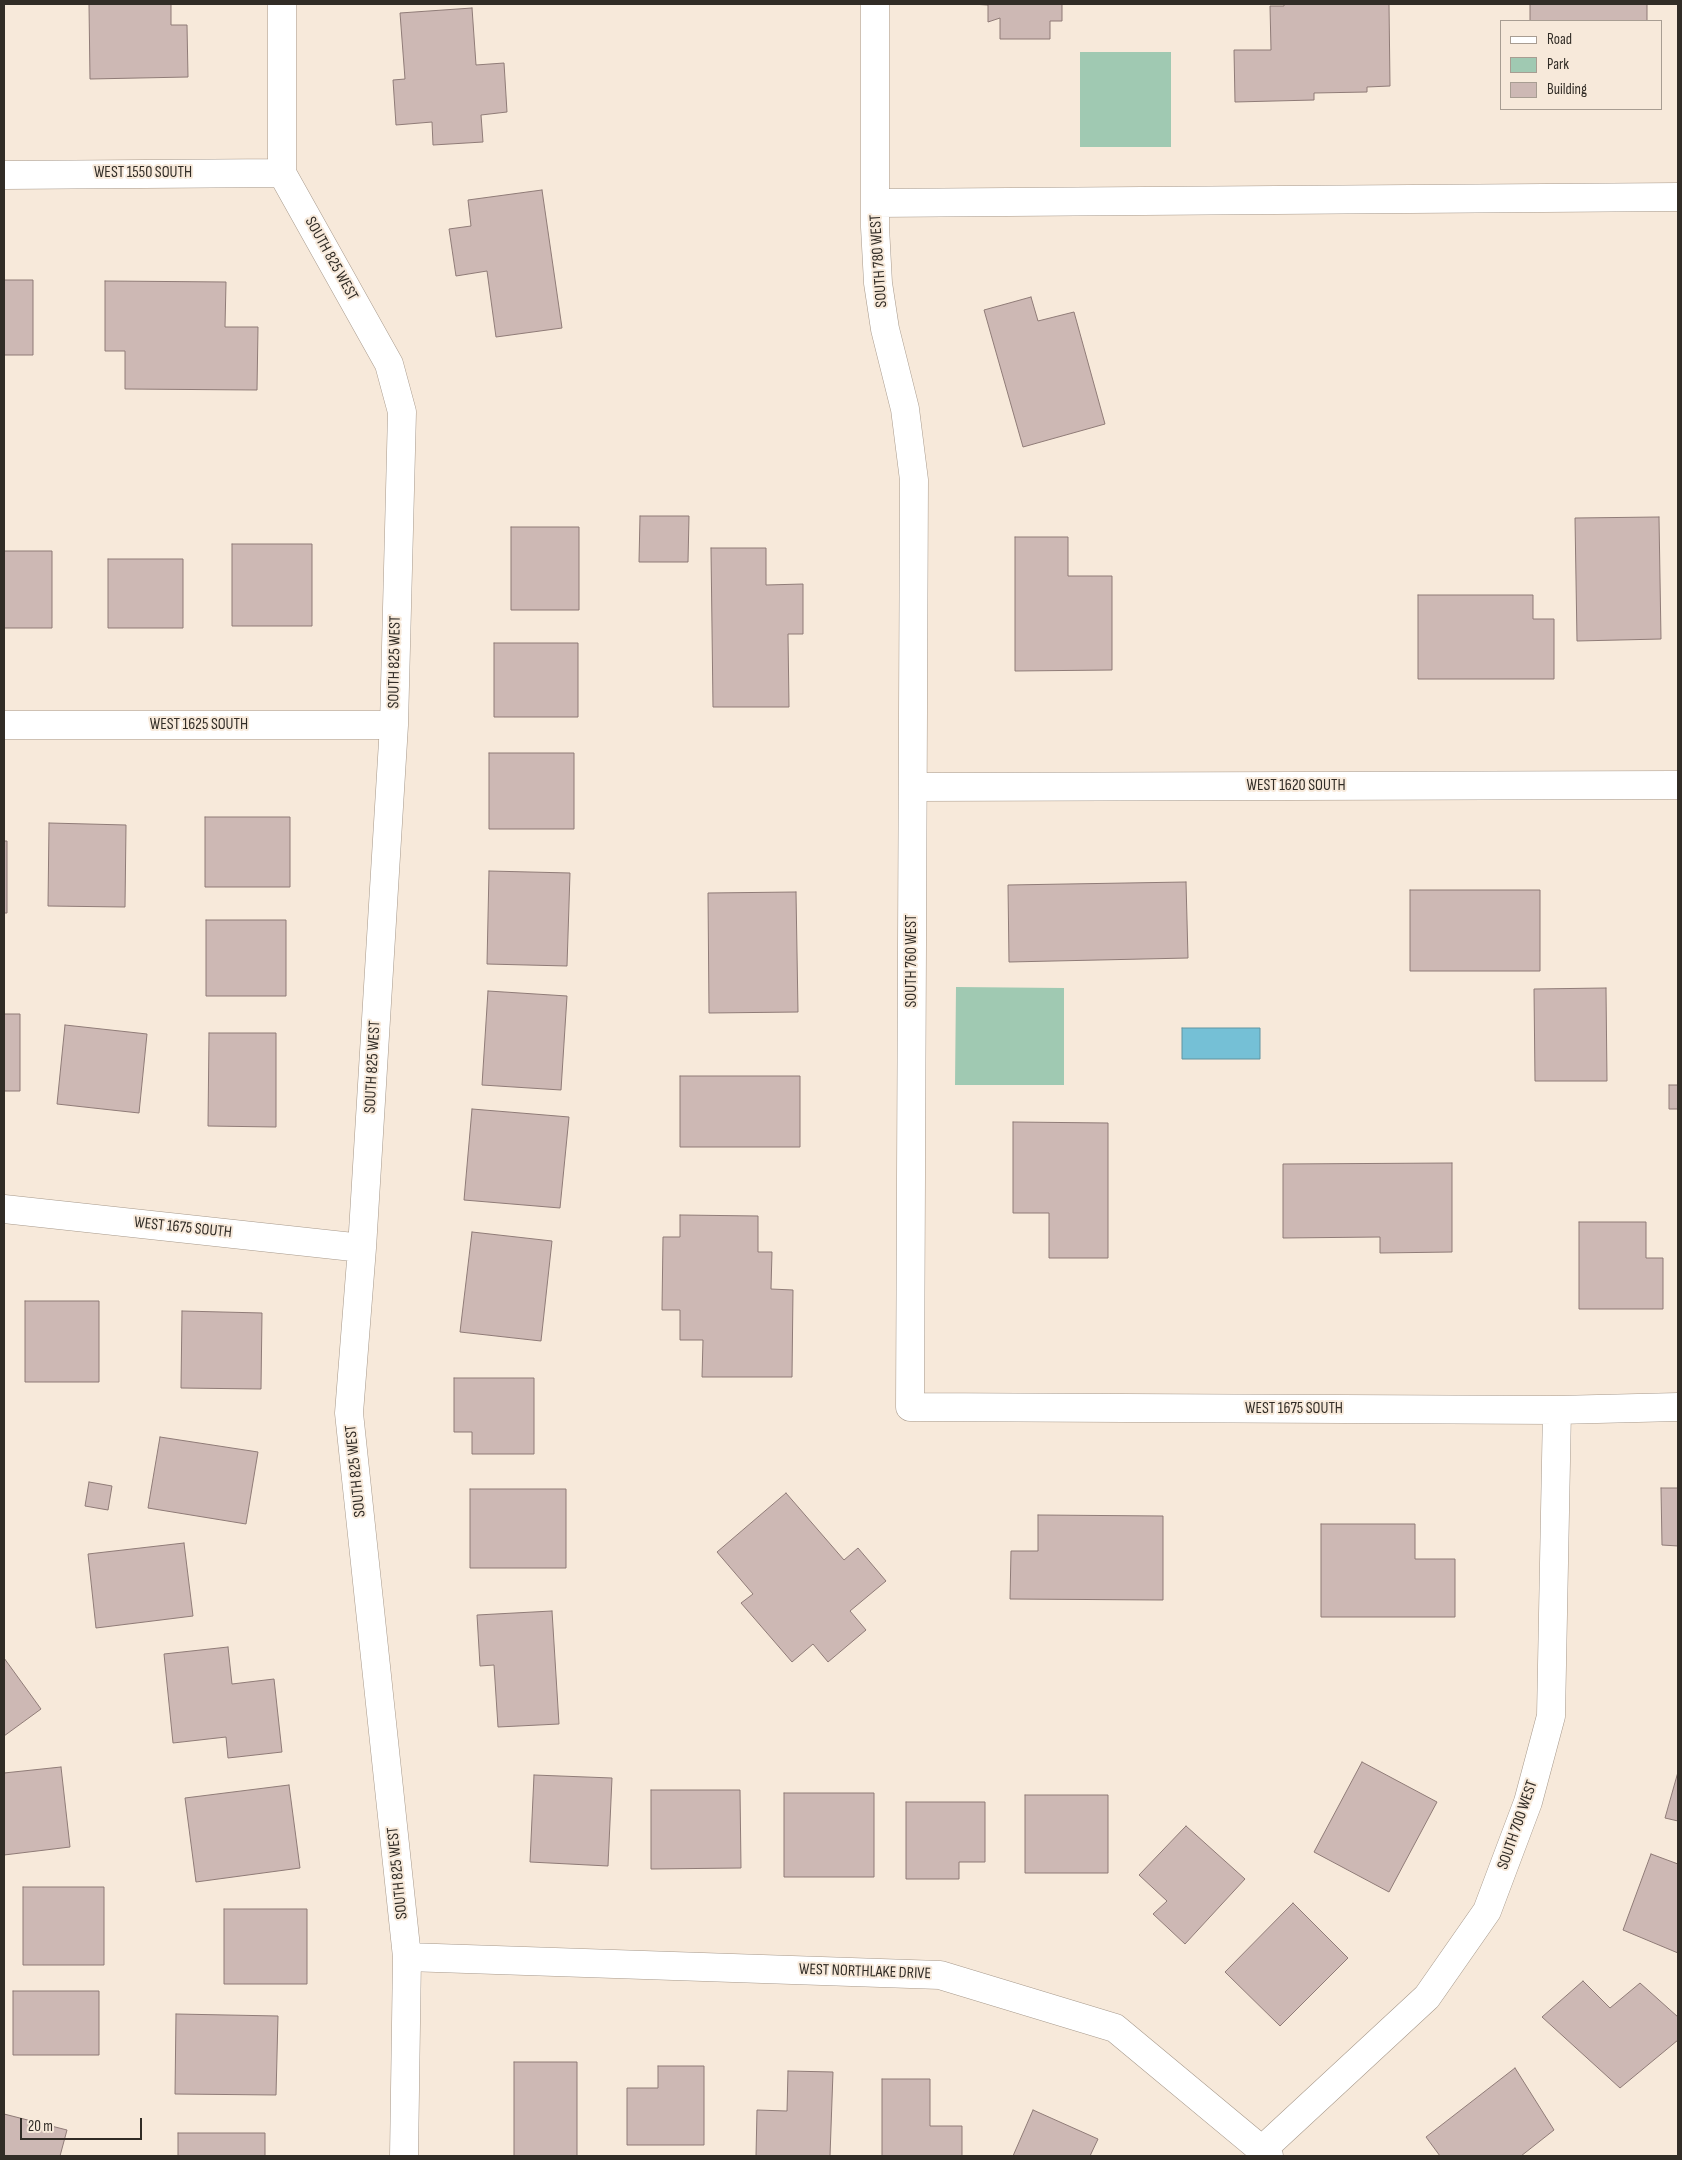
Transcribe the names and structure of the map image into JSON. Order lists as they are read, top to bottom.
{
  "streets": {
    "street": [
      "WEST 1550 SOUTH",
      "SOUTH 825 WEST",
      "SOUTH 780 WEST",
      "WEST 1625 SOUTH",
      "WEST 1620 SOUTH",
      "SOUTH 760 WEST",
      "WEST 1675 SOUTH",
      "SOUTH 700 WEST",
      "WEST NORTHLAKE DRIVE"
    ]
  },
  "crossings": [
    ["WEST 1550 SOUTH", "SOUTH 825 WEST"],
    ["SOUTH 825 WEST", "WEST 1625 SOUTH"],
    ["SOUTH 825 WEST", "WEST 1675 SOUTH"],
    ["SOUTH 825 WEST", "WEST NORTHLAKE DRIVE"],
    ["SOUTH 780 WEST", "SOUTH 760 WEST"],
    ["WEST 1620 SOUTH", "SOUTH 760 WEST"],
    ["SOUTH 760 WEST", "WEST 1675 SOUTH"],
    ["WEST 1675 SOUTH", "SOUTH 700 WEST"],
    ["SOUTH 700 WEST", "WEST NORTHLAKE DRIVE"]
  ],
  "legend": ["Road", "Park", "Building"],
  "scale_bar": "20 m"
}
